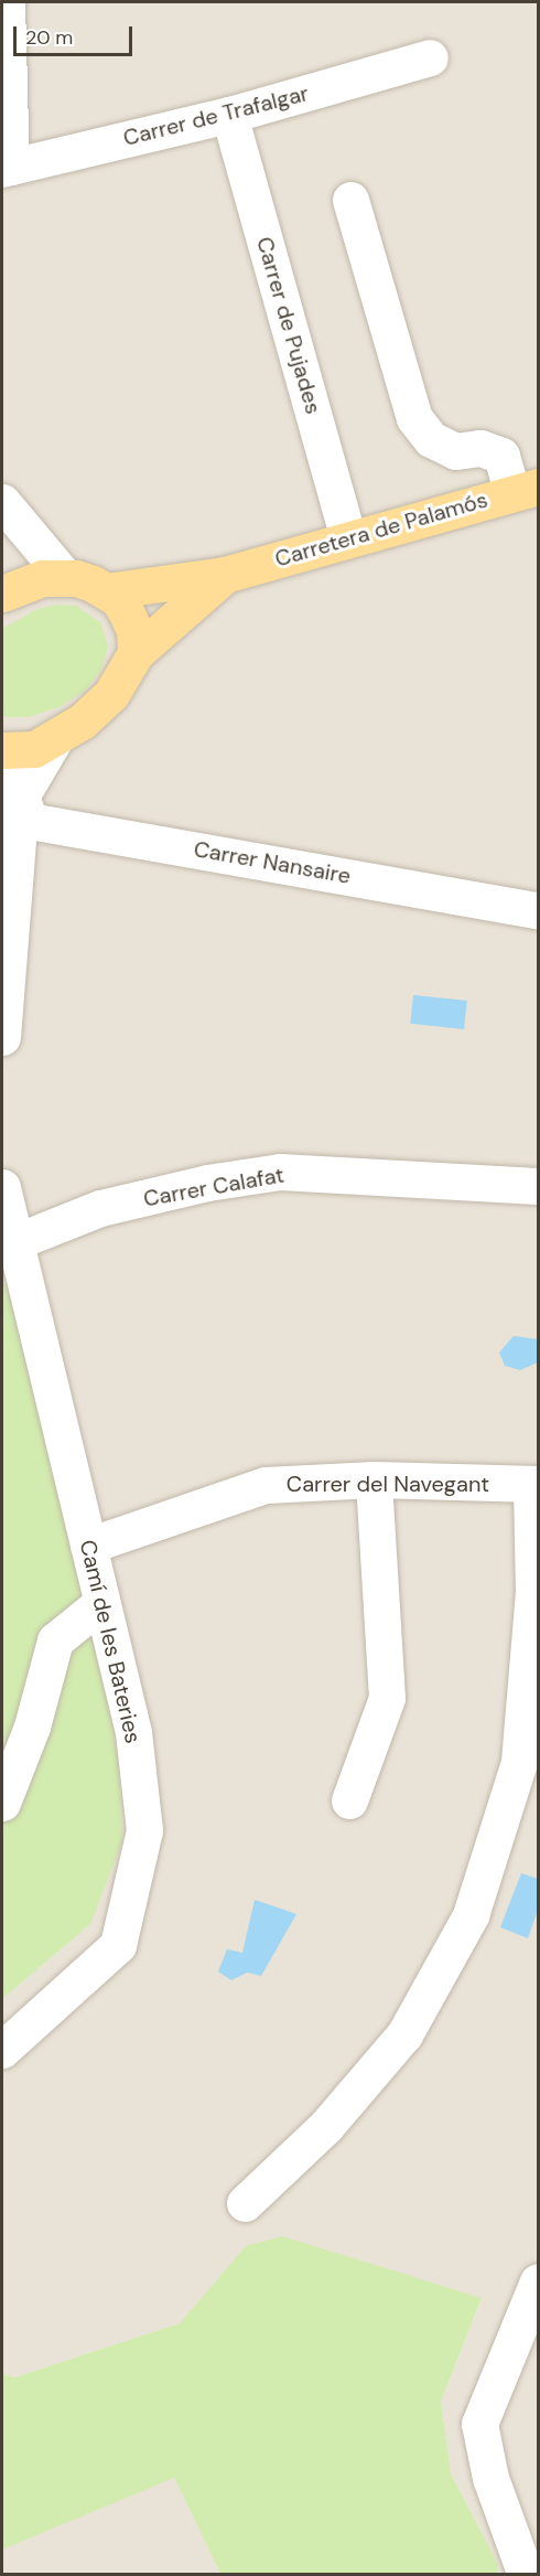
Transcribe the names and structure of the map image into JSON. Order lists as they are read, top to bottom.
{
  "streets": {
    "main road": ["Carretera de Palamós"],
    "street": [
      "Carrer de Trafalgar",
      "Carrer de Pujades",
      "Carrer Nansaire",
      "Carrer Calafat",
      "Carrer del Navegant",
      "Camí de les Bateries"
    ]
  },
  "crossings": [
    ["Carrer de Trafalgar", "Carrer de Pujades"],
    ["Carrer de Pujades", "Carretera de Palamós"],
    ["Carrer Calafat", "Camí de les Bateries"],
    ["Carrer del Navegant", "Camí de les Bateries"]
  ],
  "scale_bar": "20 m"
}
